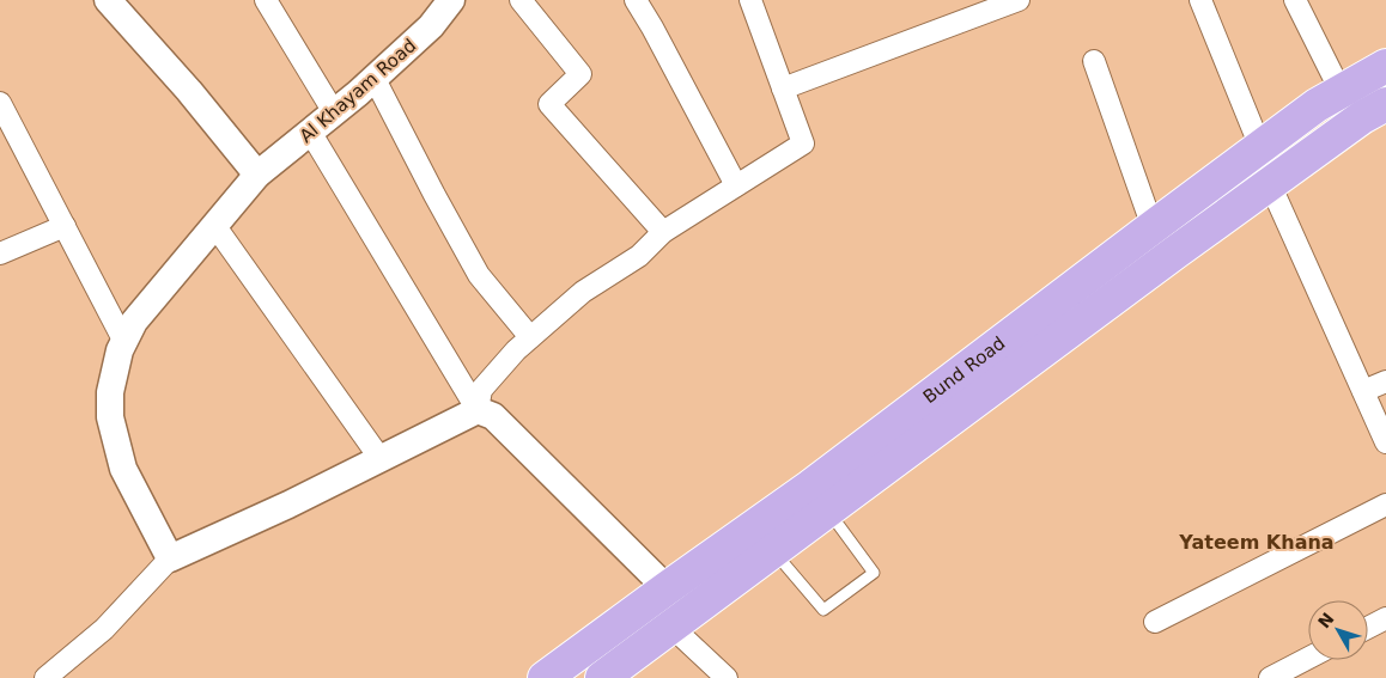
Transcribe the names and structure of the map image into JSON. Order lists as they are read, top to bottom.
{
  "streets": {
    "main road": ["Bund Road"],
    "street": ["Al Khayam Road"]
  },
  "districts": ["Yateem Khana"],
  "north": "top left"
}
